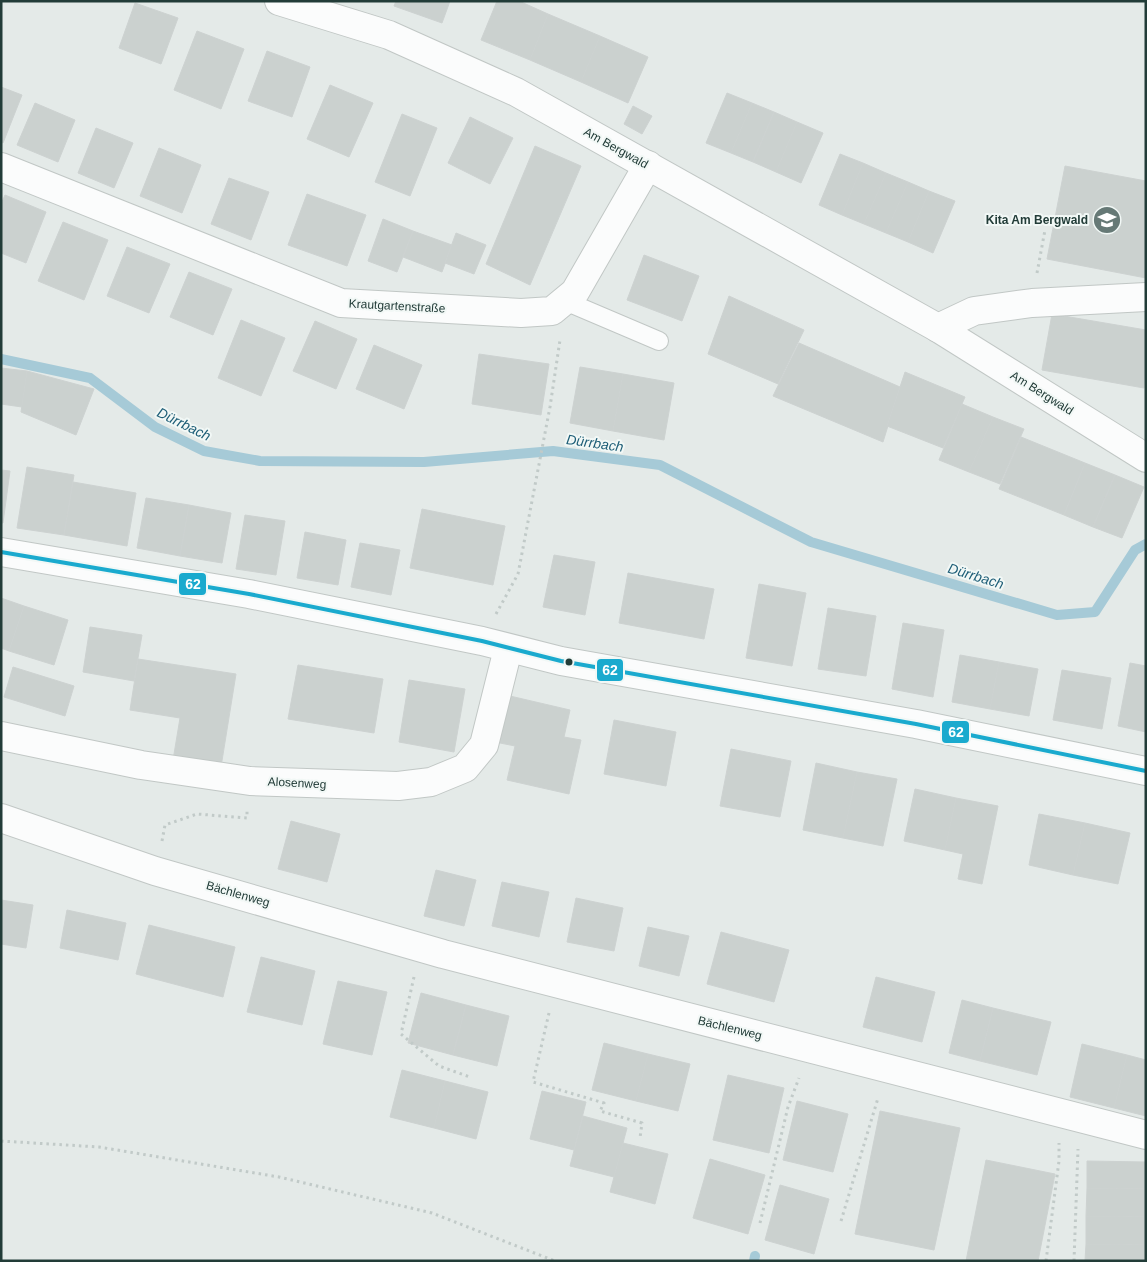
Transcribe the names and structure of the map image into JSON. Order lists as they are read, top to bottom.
{
  "streets": {
    "street": [
      "Am Bergwald",
      "Krautgartenstraße",
      "Alosenweg",
      "Bächlenweg"
    ]
  },
  "water": ["Dürrbach"],
  "places": {
    "school or university": ["Kita Am Bergwald"]
  },
  "lines": ["transit line 62"]
}
